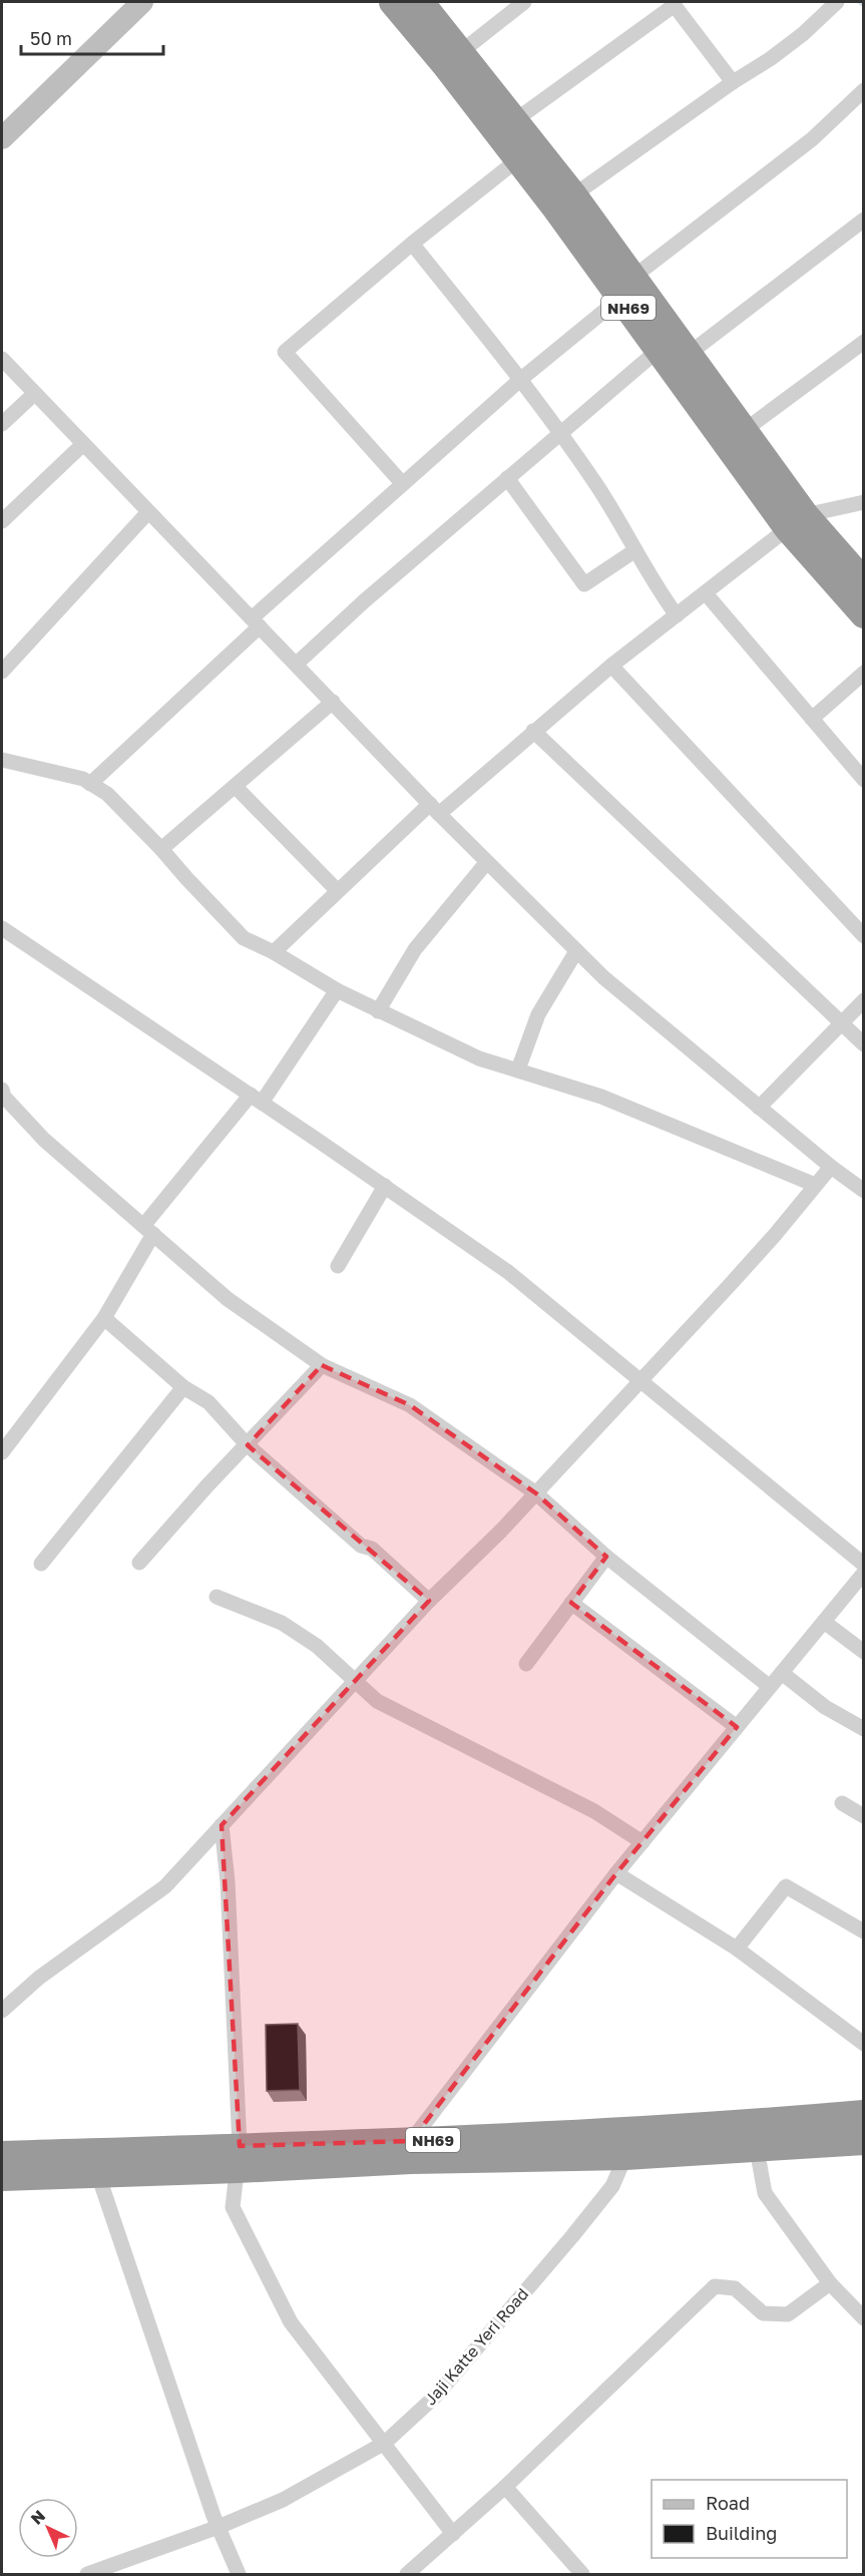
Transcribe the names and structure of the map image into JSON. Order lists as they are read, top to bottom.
{
  "streets": {
    "highway": ["NH69"],
    "street": ["Jaji Katte Yeri Road"]
  },
  "crossings": [
    ["NH69", "Jaji Katte Yeri Road"]
  ],
  "legend": ["Road", "Building"],
  "scale_bar": "50 m",
  "north": "top left"
}
